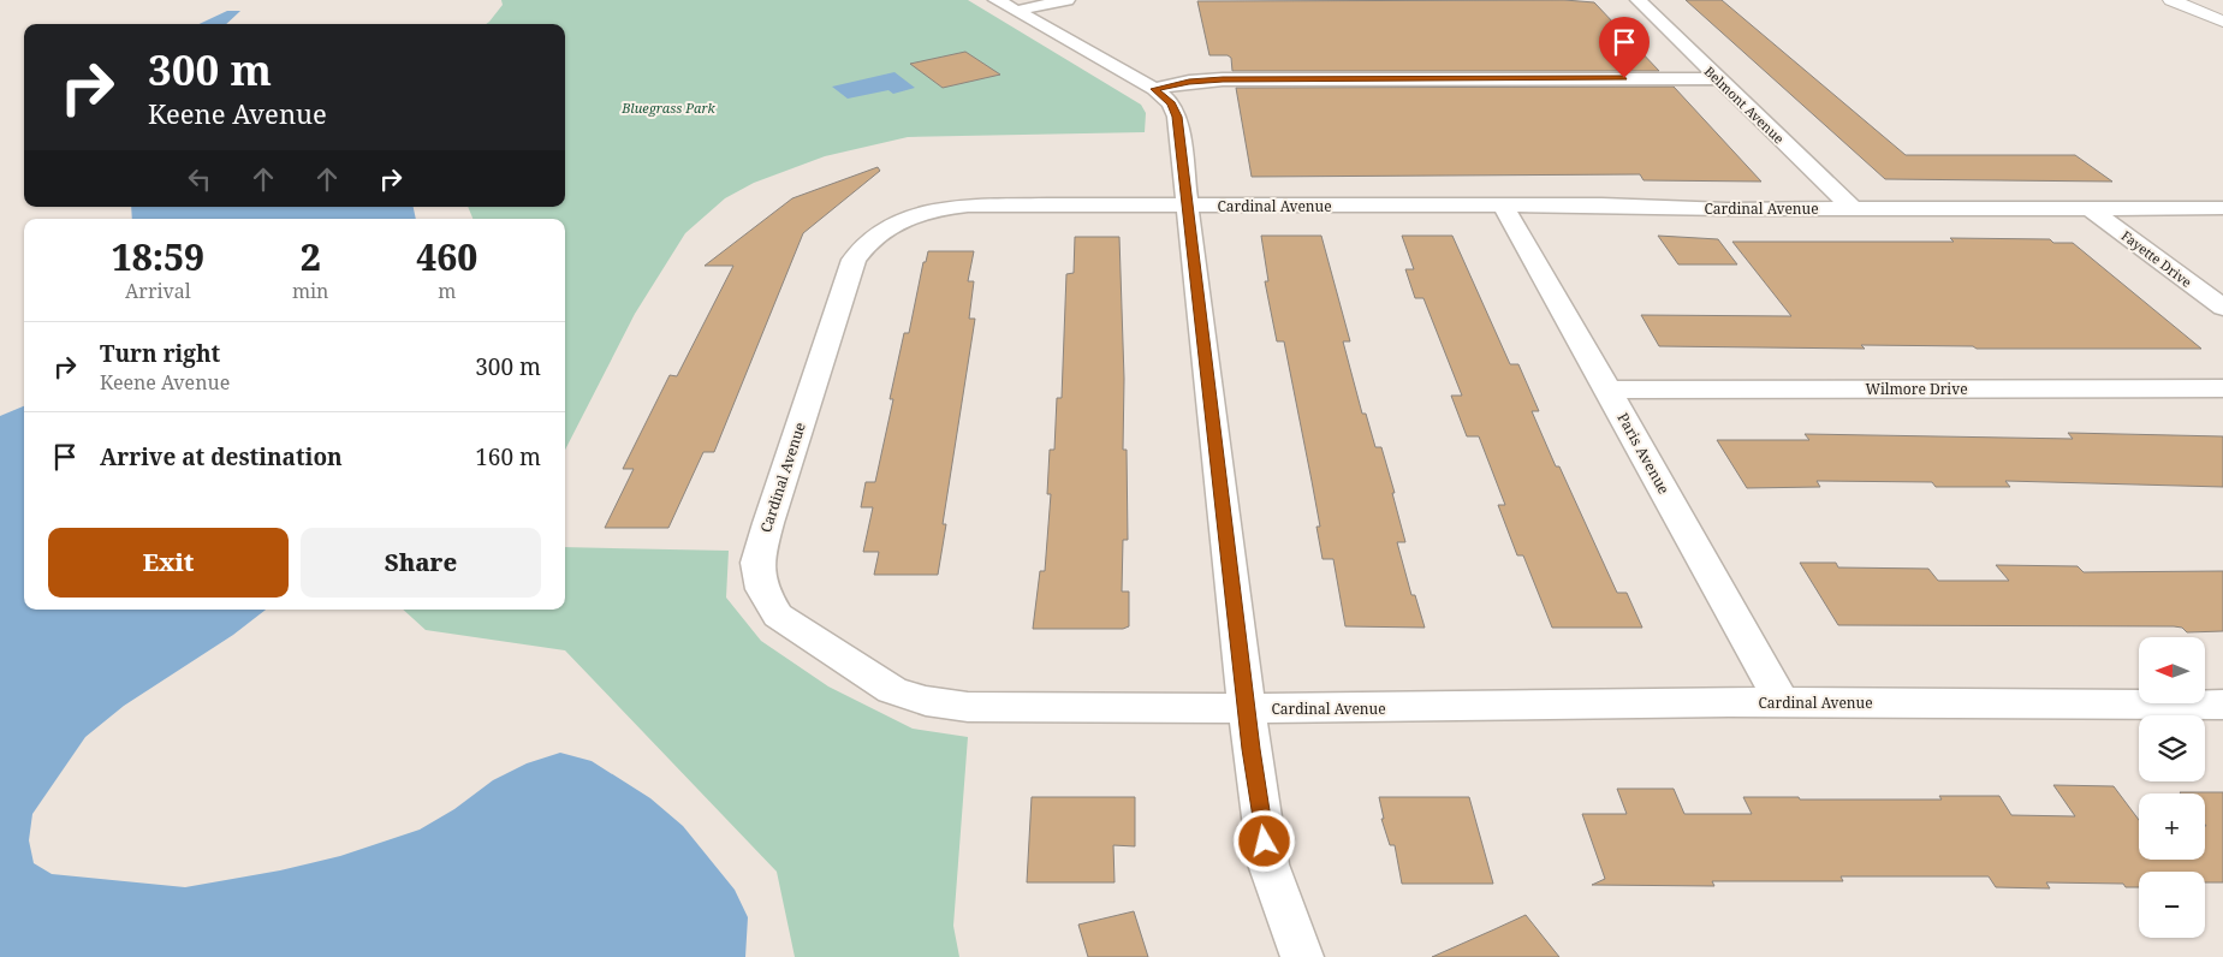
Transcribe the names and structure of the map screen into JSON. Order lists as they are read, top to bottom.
{
  "streets": {
    "street": [
      "Belmont Avenue",
      "Cardinal Avenue",
      "Fayette Drive",
      "Wilmore Drive",
      "Paris Avenue"
    ]
  },
  "crossings": [
    ["Belmont Avenue", "Cardinal Avenue"],
    ["Cardinal Avenue", "Fayette Drive"],
    ["Cardinal Avenue", "Paris Avenue"],
    ["Wilmore Drive", "Paris Avenue"]
  ],
  "parks": ["Bluegrass Park"],
  "north": "left",
  "page": {
    "turn": ["300 m", "Keene Avenue"],
    "eta": [
      "18:59",
      "Arrival",
      "2",
      "min",
      "460",
      "m"
    ],
    "list": [
      {
        "name": "Turn right",
        "note": "Keene Avenue",
        "value": "300 m"
      },
      {
        "name": "Arrive at destination",
        "value": "160 m"
      }
    ],
    "buttons": ["Exit", "Share"],
    "map_buttons": ["+", "−"]
  }
}
